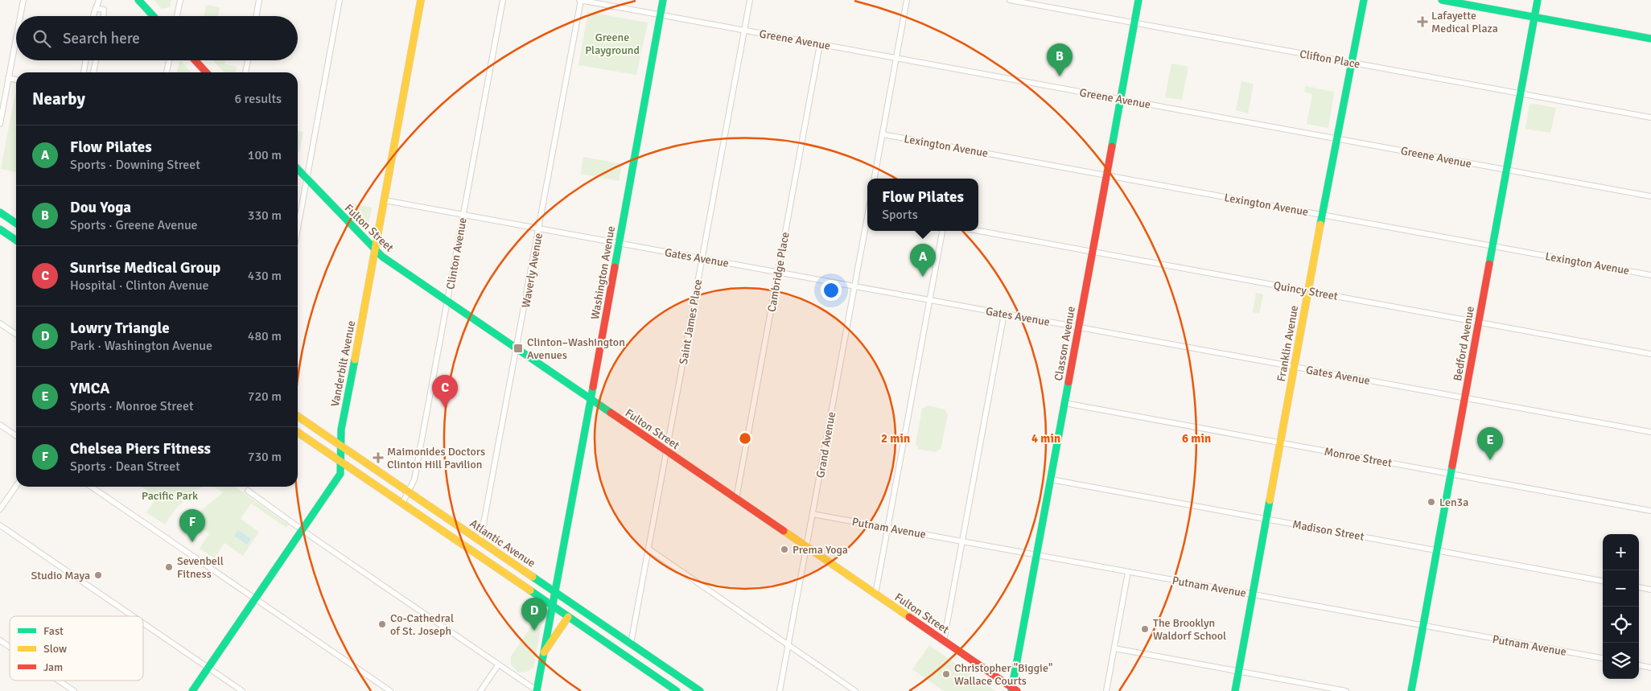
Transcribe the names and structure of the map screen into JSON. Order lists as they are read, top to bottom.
{
  "streets": {
    "main road": [
      "Fulton Street",
      "Washington Avenue",
      "Classon Avenue",
      "Franklin Avenue",
      "Bedford Avenue",
      "Vanderbilt Avenue",
      "Atlantic Avenue"
    ],
    "street": [
      "Greene Avenue",
      "Clifton Place",
      "Lexington Avenue",
      "Clinton Avenue",
      "Gates Avenue",
      "Waverly Avenue",
      "Cambridge Place",
      "Quincy Street",
      "Saint James Place",
      "Grand Avenue",
      "Monroe Street",
      "Putnam Avenue",
      "Madison Street"
    ]
  },
  "crossings": [
    ["Greene Avenue", "Waverly Avenue"],
    ["Greene Avenue", "Cambridge Place"],
    ["Greene Avenue", "Washington Avenue"],
    ["Greene Avenue", "Saint James Place"],
    ["Greene Avenue", "Classon Avenue"],
    ["Greene Avenue", "Franklin Avenue"],
    ["Greene Avenue", "Bedford Avenue"],
    ["Clifton Place", "Classon Avenue"],
    ["Clifton Place", "Franklin Avenue"],
    ["Clifton Place", "Bedford Avenue"],
    ["Lexington Avenue", "Classon Avenue"],
    ["Lexington Avenue", "Franklin Avenue"],
    ["Lexington Avenue", "Bedford Avenue"],
    ["Fulton Street", "Clinton Avenue"],
    ["Fulton Street", "Waverly Avenue"],
    ["Fulton Street", "Cambridge Place"],
    ["Fulton Street", "Washington Avenue"],
    ["Fulton Street", "Saint James Place"],
    ["Fulton Street", "Classon Avenue"],
    ["Fulton Street", "Vanderbilt Avenue"],
    ["Fulton Street", "Grand Avenue"],
    ["Clinton Avenue", "Gates Avenue"],
    ["Clinton Avenue", "Atlantic Avenue"],
    ["Gates Avenue", "Waverly Avenue"],
    ["Gates Avenue", "Cambridge Place"],
    ["Gates Avenue", "Washington Avenue"],
    ["Gates Avenue", "Saint James Place"],
    ["Gates Avenue", "Classon Avenue"],
    ["Gates Avenue", "Franklin Avenue"],
    ["Gates Avenue", "Bedford Avenue"],
    ["Gates Avenue", "Vanderbilt Avenue"],
    ["Gates Avenue", "Grand Avenue"],
    ["Waverly Avenue", "Atlantic Avenue"],
    ["Washington Avenue", "Atlantic Avenue"],
    ["Quincy Street", "Classon Avenue"],
    ["Quincy Street", "Franklin Avenue"],
    ["Quincy Street", "Bedford Avenue"],
    ["Saint James Place", "Atlantic Avenue"],
    ["Classon Avenue", "Monroe Street"],
    ["Classon Avenue", "Putnam Avenue"],
    ["Classon Avenue", "Madison Street"],
    ["Franklin Avenue", "Monroe Street"],
    ["Franklin Avenue", "Putnam Avenue"],
    ["Franklin Avenue", "Madison Street"],
    ["Bedford Avenue", "Monroe Street"],
    ["Bedford Avenue", "Putnam Avenue"],
    ["Bedford Avenue", "Madison Street"],
    ["Vanderbilt Avenue", "Atlantic Avenue"],
    ["Grand Avenue", "Putnam Avenue"]
  ],
  "parks": ["Greene Playground", "Pacific Park"],
  "places": {
    "health": ["Lafayette Medical Plaza", "Maimonides Doctors Clinton Hill Pavilion"],
    "transit": ["Clinton–Washington Avenues"],
    "other": [
      "Len3a",
      "Prema Yoga",
      "Sevenbell Fitness",
      "Studio Maya",
      "Co-Cathedral of St. Joseph",
      "The Brooklyn Waldorf School",
      "Christopher \"Biggie\" Wallace Courts"
    ]
  },
  "legend": ["Fast", "Slow", "Jam"],
  "page": {
    "search": "Search here",
    "pins": [
      "B",
      "A",
      "C",
      "E",
      "F",
      "D"
    ],
    "heading": ["Nearby", "6 results"],
    "list": [
      {
        "mark": "A",
        "name": "Flow Pilates",
        "note": "Sports · Downing Street",
        "value": "100 m"
      },
      {
        "mark": "B",
        "name": "Dou Yoga",
        "note": "Sports · Greene Avenue",
        "value": "330 m"
      },
      {
        "mark": "C",
        "name": "Sunrise Medical Group",
        "note": "Hospital · Clinton Avenue",
        "value": "430 m"
      },
      {
        "mark": "D",
        "name": "Lowry Triangle",
        "note": "Park · Washington Avenue",
        "value": "480 m"
      },
      {
        "mark": "E",
        "name": "YMCA",
        "note": "Sports · Monroe Street",
        "value": "720 m"
      },
      {
        "mark": "F",
        "name": "Chelsea Piers Fitness",
        "note": "Sports · Dean Street",
        "value": "730 m"
      }
    ],
    "popup": ["Flow Pilates", "Sports"],
    "map_buttons": ["+", "−"]
  },
  "rings": ["2 min", "4 min", "6 min"]
}
